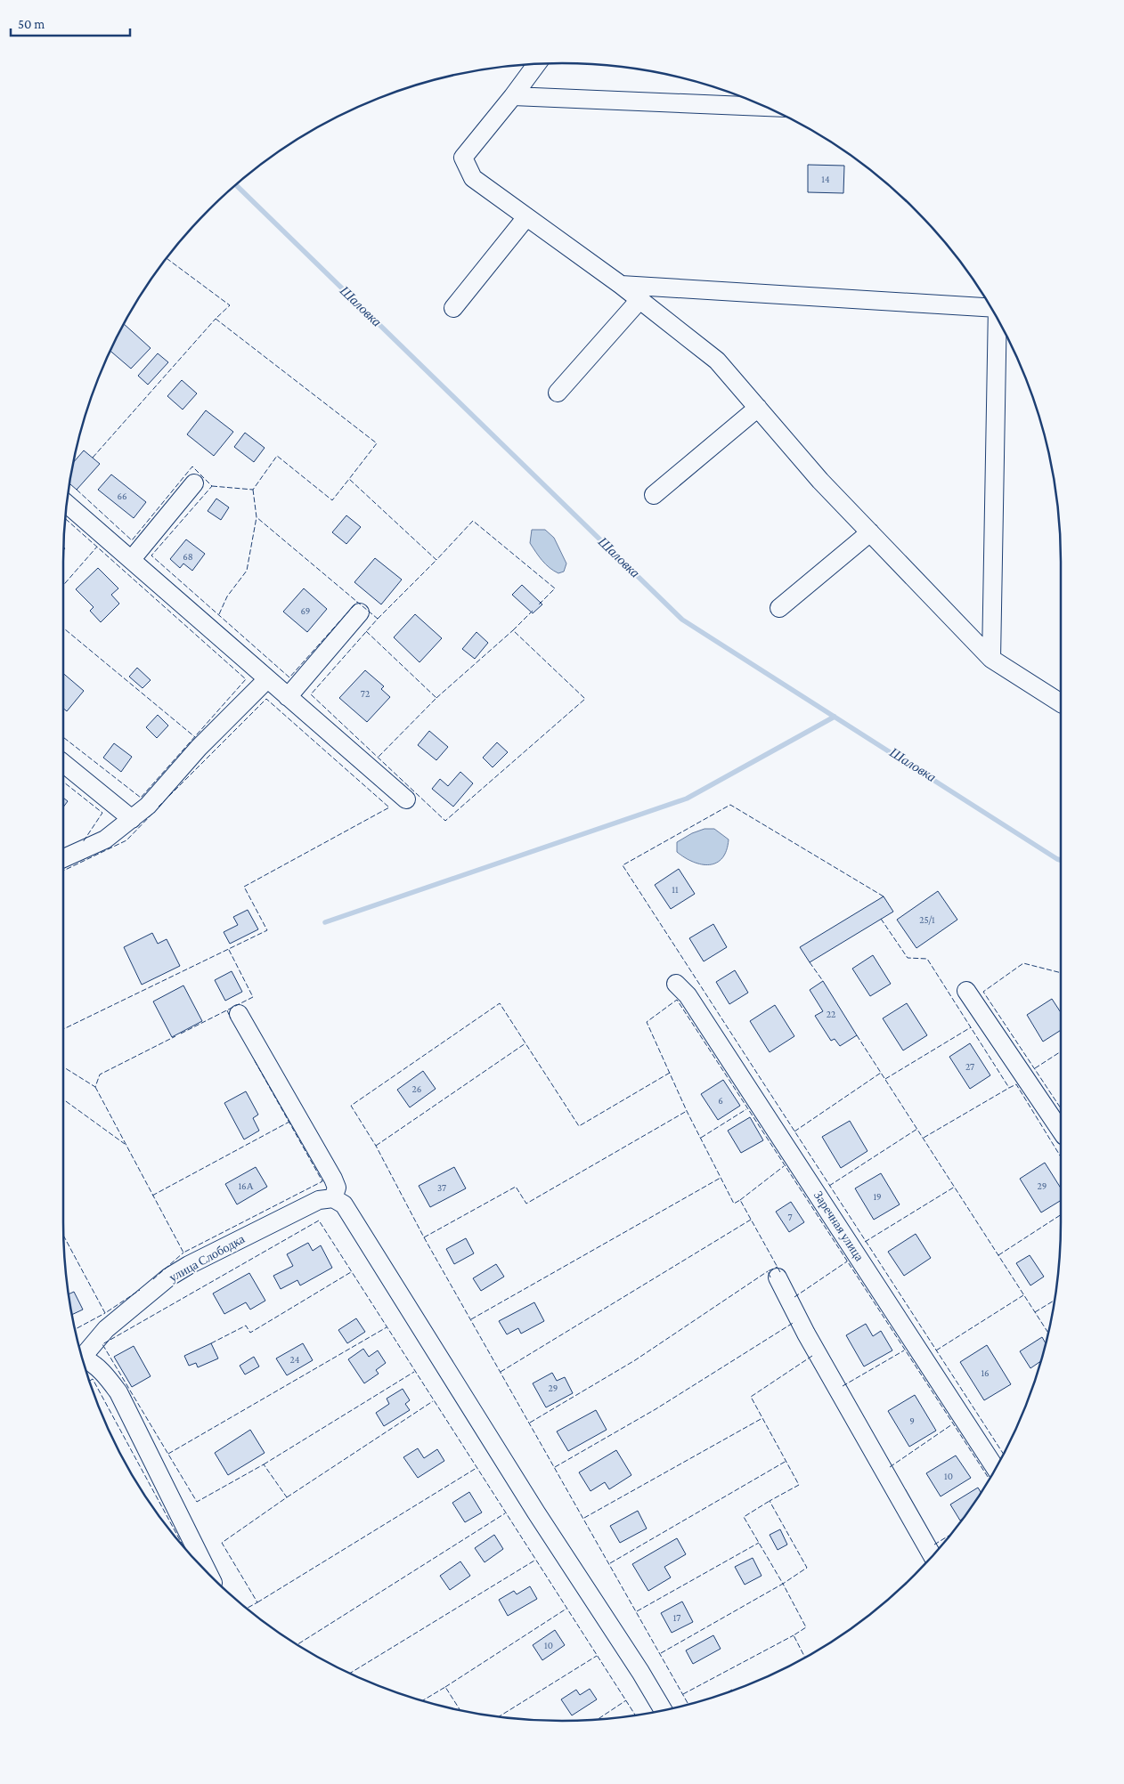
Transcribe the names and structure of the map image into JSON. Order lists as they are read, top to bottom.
{
  "streets": {
    "street": ["Заречная улица", "улица Слободка"]
  },
  "water": ["Шаловка"],
  "house_numbers": [
    "14",
    "66",
    "68",
    "69",
    "72",
    "11",
    "25/1",
    "22",
    "27",
    "26",
    "6",
    "16А",
    "29",
    "37",
    "19",
    "7",
    "24",
    "16",
    "29",
    "9",
    "10",
    "17",
    "10"
  ],
  "scale_bar": "50 m"
}
